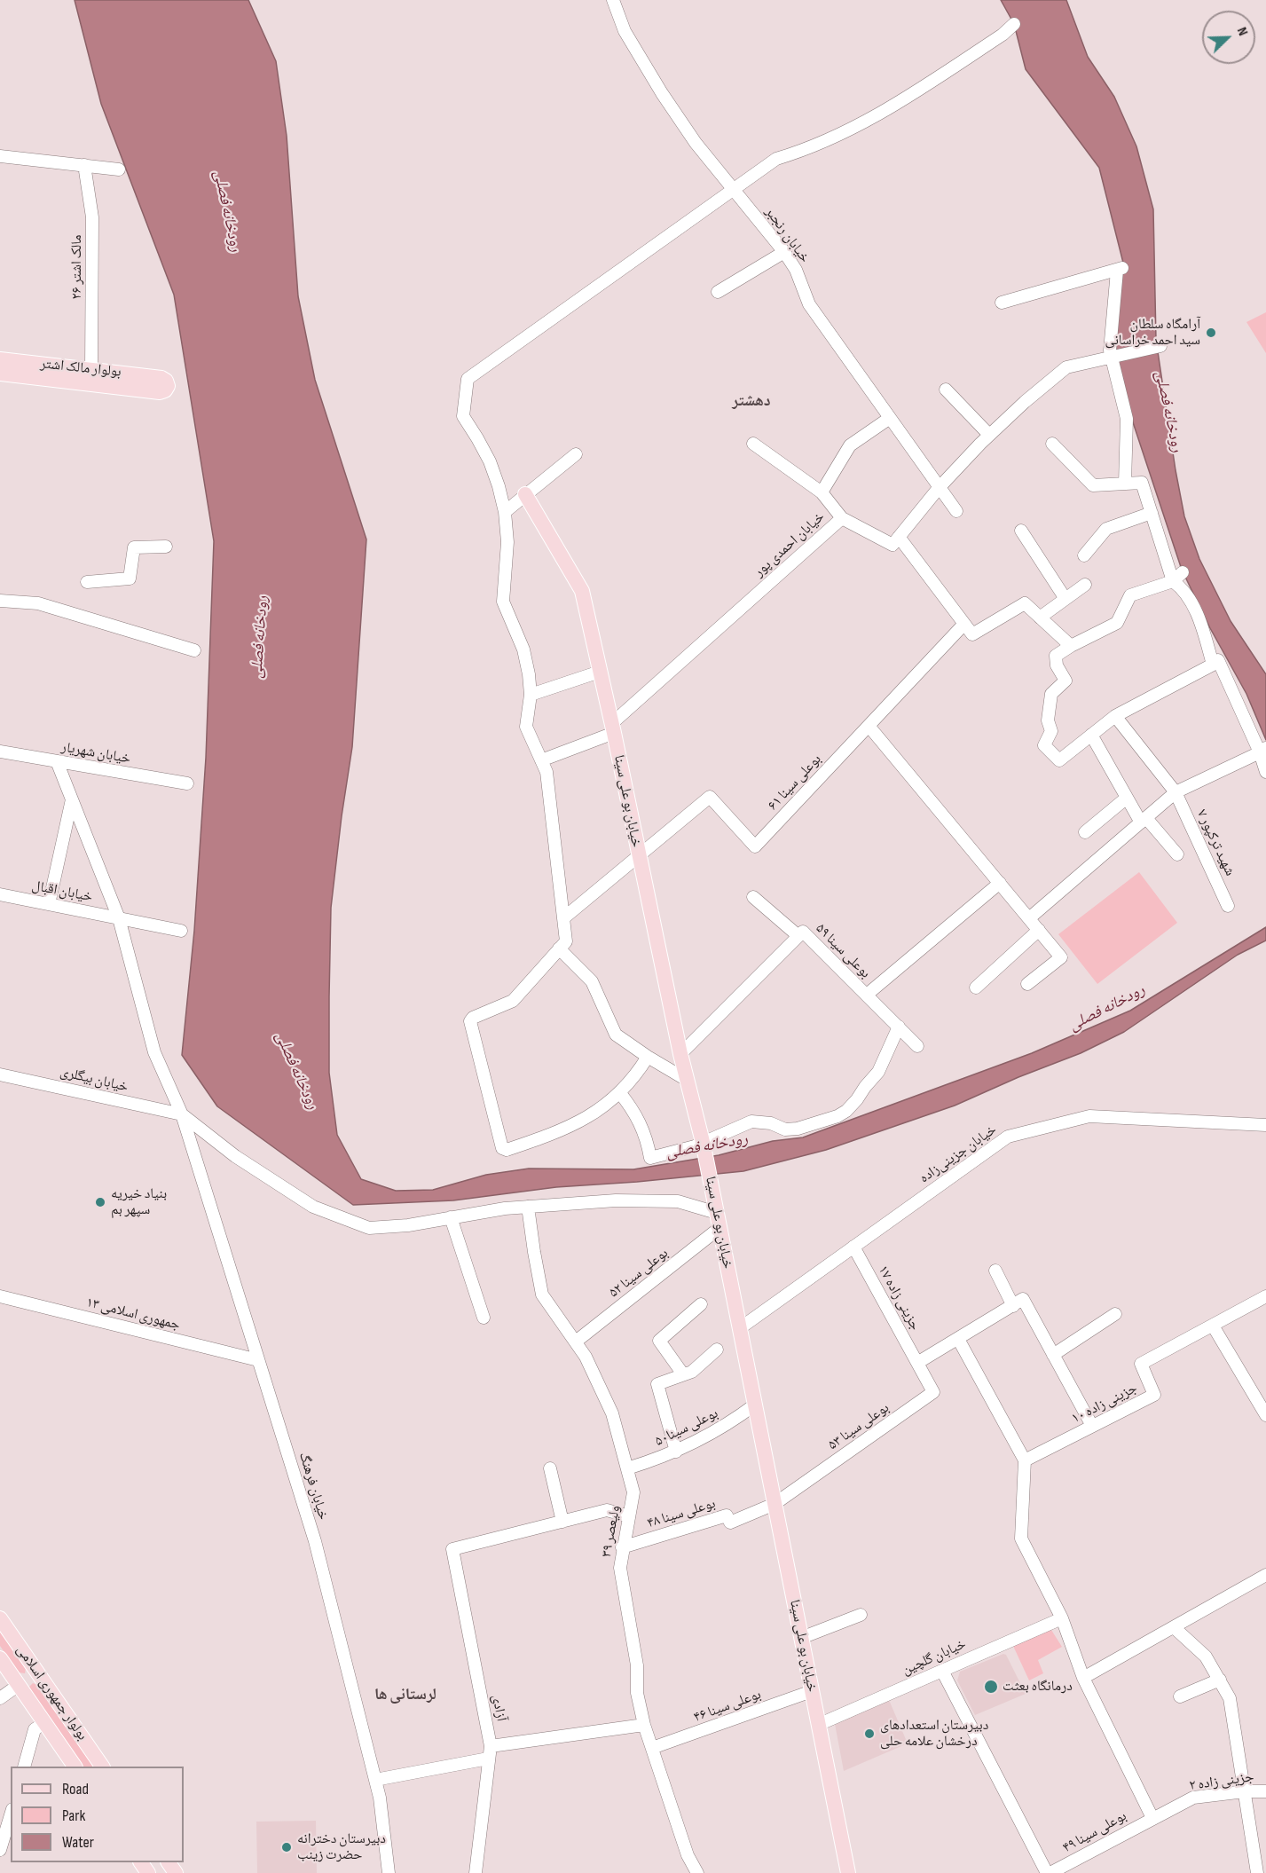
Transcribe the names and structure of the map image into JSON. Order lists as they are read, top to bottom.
{
  "streets": {
    "main road": ["بولوار مالک اشتر", "خیابان بو علی سینا", "بولوار جمهوری اسلامی"],
    "street": [
      "خیابان رنجبر",
      "مالک اشتر ۲۶",
      "خیابان احمدی پور",
      "خیابان شهریار",
      "بوعلی سینا ۶۱",
      "شهید ترکپور ۷",
      "خیابان اقبال",
      "بوعلی سینا ۵۹",
      "خیابان بیگلری",
      "خیابان جزینی‌زاده",
      "بوعلی سینا ۵۲",
      "جزینی زاده ۱۷",
      "جمهوری اسلامی ۱۳",
      "جزینی زاده ۱۰",
      "بوعلی سینا ۵۳",
      "بوعلی سینا۵۰",
      "خیابان فرهنگ",
      "بوعلی سینا ۴۸",
      "ولیعصر ۳۹",
      "خیابان گلچین",
      "بوعلی سینا ۴۶",
      "آزادی",
      "جزینی زاده ۲",
      "بوعلی سینا ۴۹"
    ]
  },
  "crossings": [
    ["مالک اشتر ۲۶", "بولوار مالک اشتر"],
    ["خیابان احمدی پور", "خیابان بو علی سینا"],
    ["خیابان شهریار", "خیابان فرهنگ"],
    ["بوعلی سینا ۶۱", "خیابان بو علی سینا"],
    ["خیابان بو علی سینا", "بوعلی سینا ۵۹"],
    ["خیابان بو علی سینا", "خیابان جزینی‌زاده"],
    ["خیابان بو علی سینا", "بوعلی سینا ۵۲"],
    ["خیابان بو علی سینا", "بوعلی سینا ۵۳"],
    ["خیابان بو علی سینا", "بوعلی سینا۵۰"],
    ["خیابان بو علی سینا", "بوعلی سینا ۴۸"],
    ["خیابان بو علی سینا", "خیابان گلچین"],
    ["خیابان بو علی سینا", "بوعلی سینا ۴۶"],
    ["خیابان اقبال", "خیابان فرهنگ"],
    ["خیابان بیگلری", "خیابان فرهنگ"],
    ["خیابان جزینی‌زاده", "جزینی زاده ۱۷"],
    ["بوعلی سینا ۵۲", "ولیعصر ۳۹"],
    ["جزینی زاده ۱۷", "بوعلی سینا ۵۳"],
    ["جمهوری اسلامی ۱۳", "خیابان فرهنگ"],
    ["بوعلی سینا ۵۳", "بوعلی سینا ۴۸"],
    ["بوعلی سینا۵۰", "ولیعصر ۳۹"],
    ["بوعلی سینا ۴۸", "ولیعصر ۳۹"],
    ["ولیعصر ۳۹", "بوعلی سینا ۴۶"],
    ["جزینی زاده ۲", "بوعلی سینا ۴۹"]
  ],
  "districts": ["دهشتر", "لرستانی ها"],
  "water": ["رودخانه فصلی"],
  "places": [
    "آرامگاه سلطان سید احمد خراسانی",
    "بنیاد خیریه سپهر بم",
    "درمانگاه بعثت",
    "دبیرستان استعدادهای درخشان علامه حلی",
    "دبیرستان دخترانه حضرت زینب"
  ],
  "legend": ["Road", "Park", "Water"],
  "north": "top right"
}
